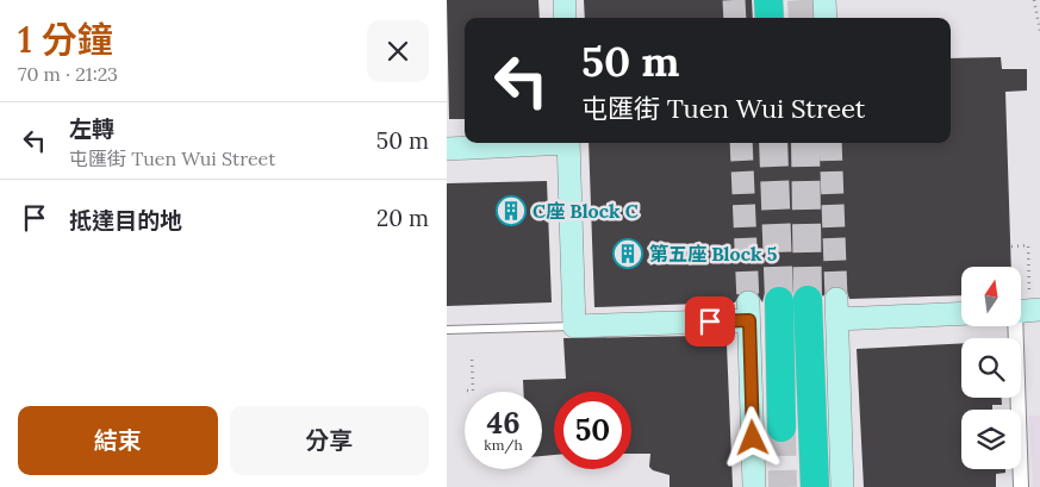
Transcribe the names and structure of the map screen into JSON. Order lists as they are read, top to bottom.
{
  "places": {
    "building": ["C座 Block C", "第五座 Block 5"]
  },
  "north": "top",
  "page": {
    "heading": ["1 分鐘", "70 m · 21:23"],
    "turn": ["50 m", "屯匯街 Tuen Wui Street"],
    "list": [
      {
        "name": "左轉",
        "note": "屯匯街 Tuen Wui Street",
        "value": "50 m"
      },
      {
        "name": "抵達目的地",
        "value": "20 m"
      }
    ],
    "speed": "46 km/h",
    "limit": "50",
    "buttons": ["結束", "分享"]
  }
}
